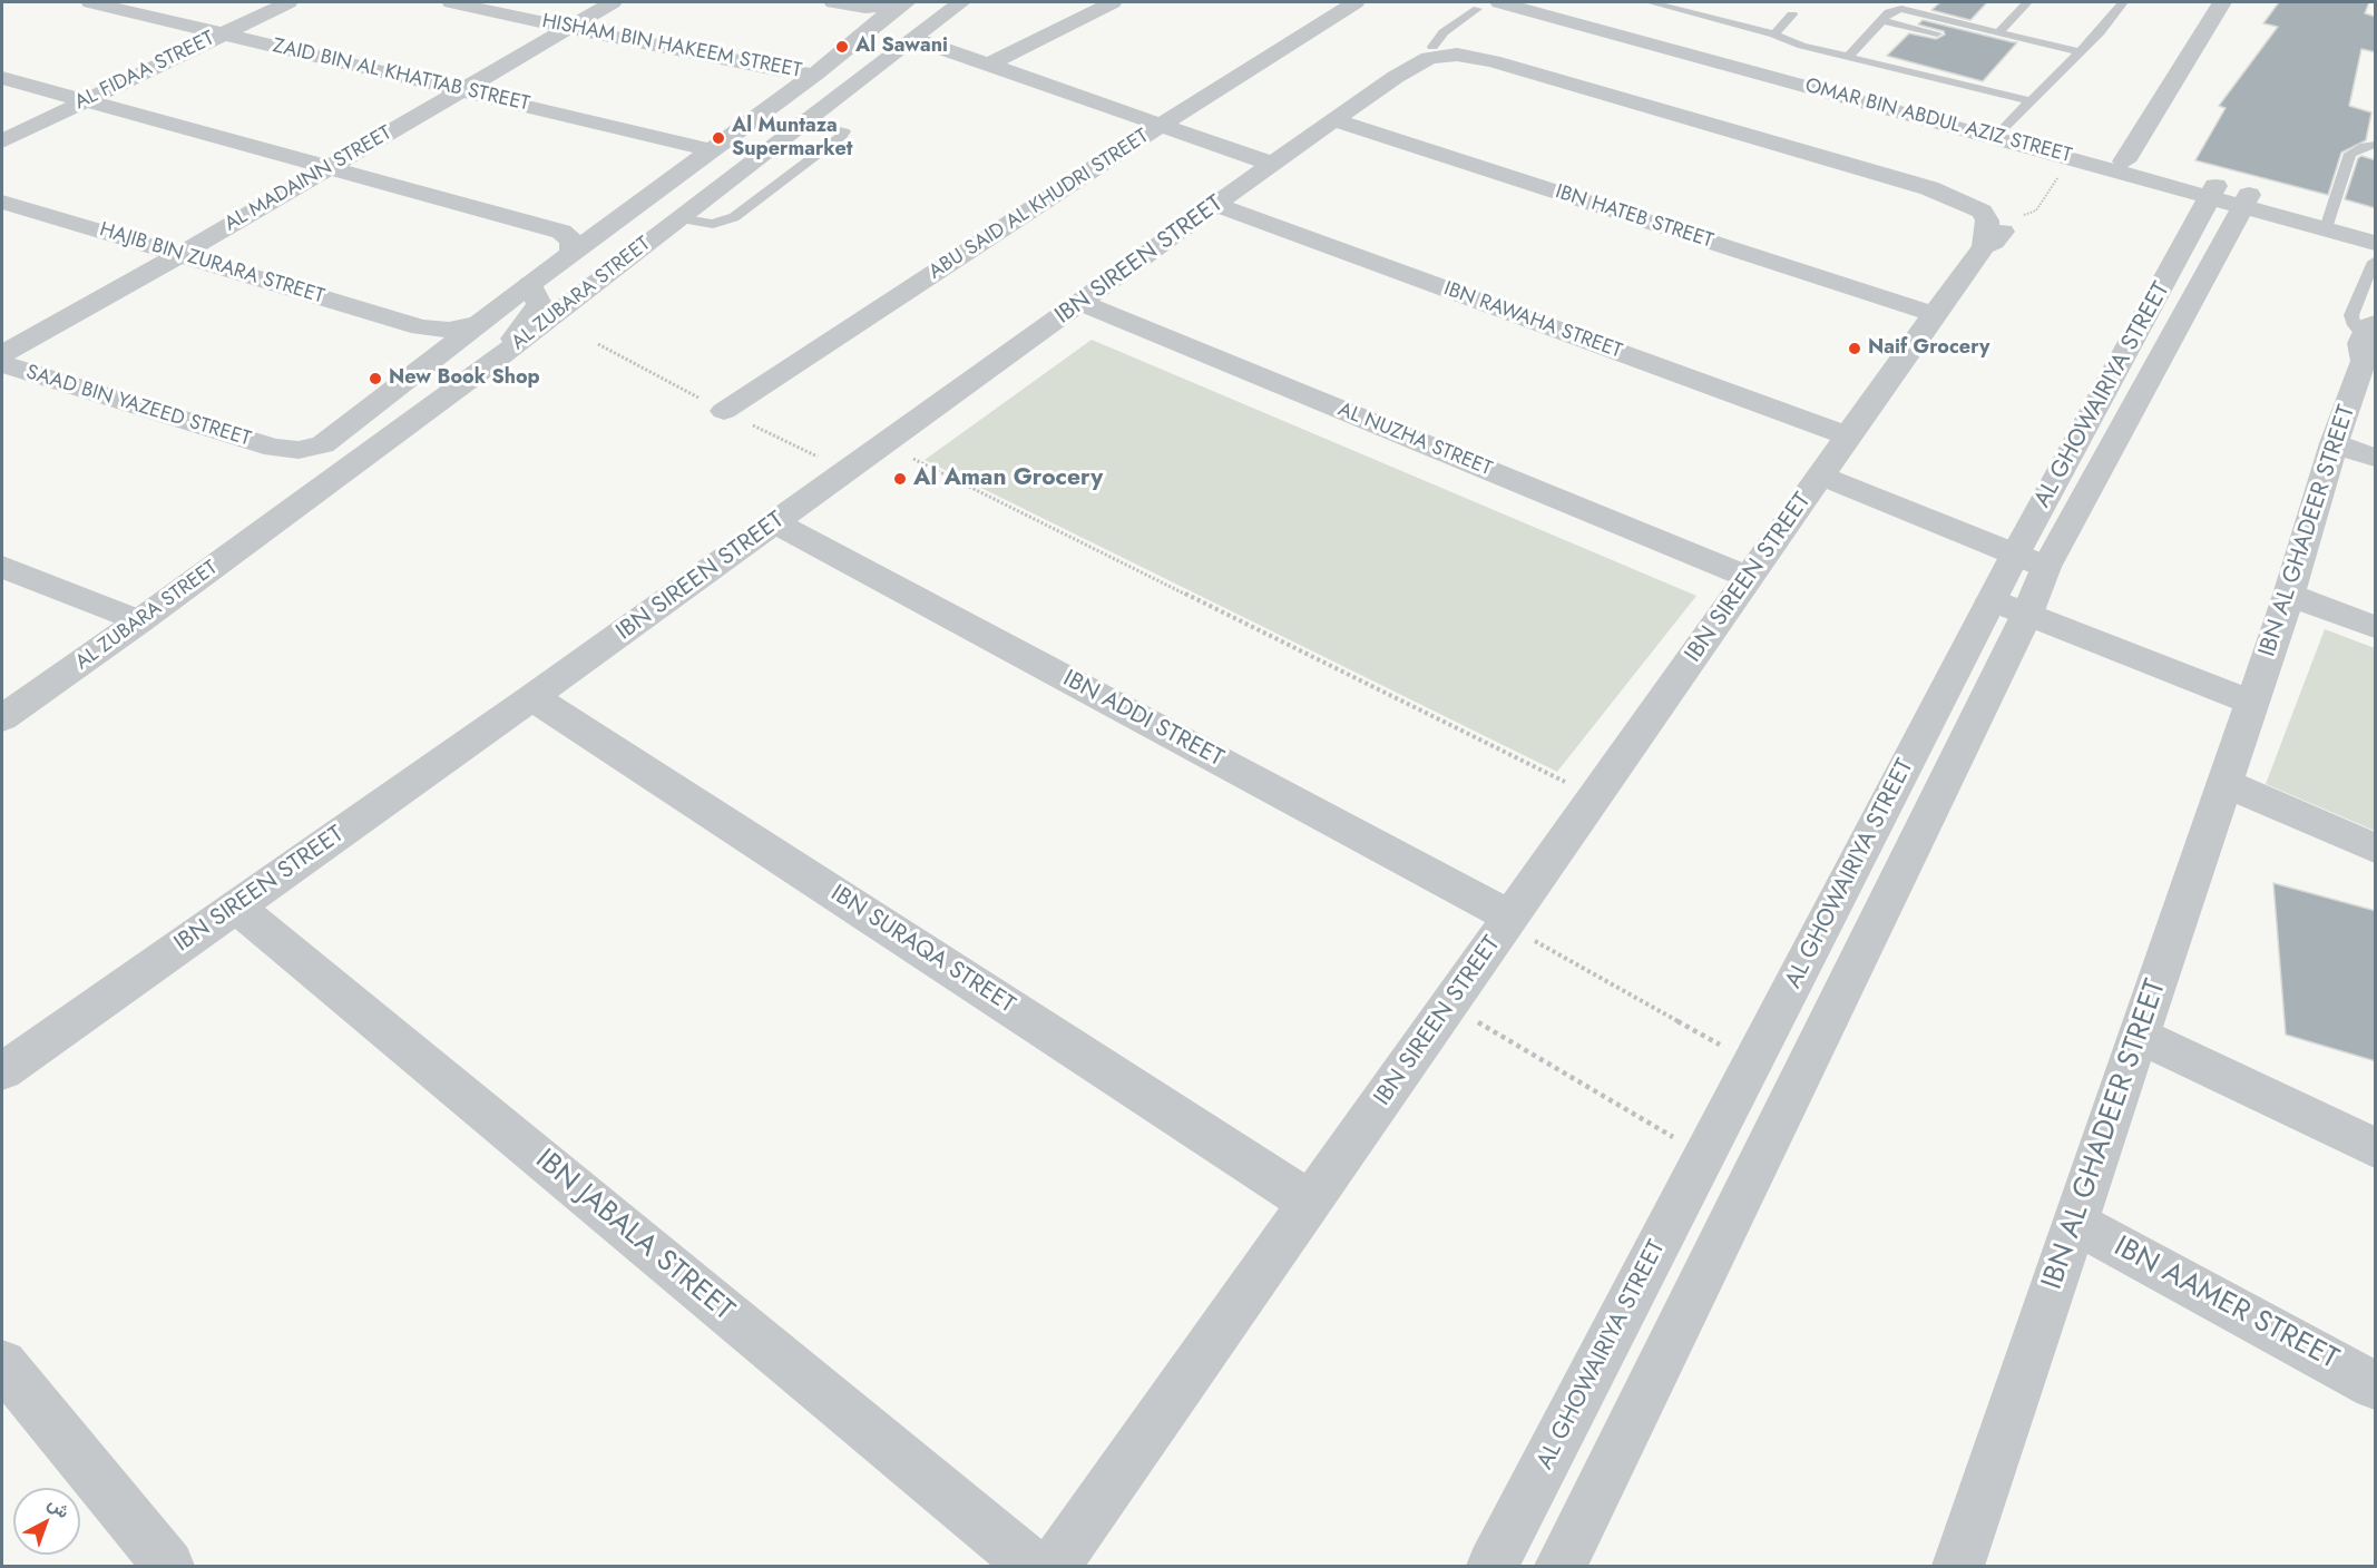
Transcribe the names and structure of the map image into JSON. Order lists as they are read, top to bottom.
{
  "streets": {
    "street": [
      "HISHAM BIN HAKEEM STREET",
      "AL FIDAA STREET",
      "ZAID BIN AL KHATTAB STREET",
      "OMAR BIN ABDUL AZIZ STREET",
      "AL MADAINN STREET",
      "ABU SAID AL KHUDRI STREET",
      "IBN HATEB STREET",
      "IBN SIREEN STREET",
      "HAJIB BIN ZURARA STREET",
      "AL ZUBARA STREET",
      "IBN RAWAHA STREET",
      "AL GHOWAIRIYA STREET",
      "SAAD BIN YAZEED STREET",
      "AL NUZHA STREET",
      "IBN AL GHADEER STREET",
      "IBN ADDI STREET",
      "IBN SURAQA STREET",
      "IBN JABALA STREET",
      "IBN AAMER STREET"
    ]
  },
  "crossings": [
    ["HISHAM BIN HAKEEM STREET", "AL MADAINN STREET"],
    ["HISHAM BIN HAKEEM STREET", "AL ZUBARA STREET"],
    ["AL FIDAA STREET", "ZAID BIN AL KHATTAB STREET"],
    ["ZAID BIN AL KHATTAB STREET", "AL MADAINN STREET"],
    ["ZAID BIN AL KHATTAB STREET", "AL ZUBARA STREET"],
    ["OMAR BIN ABDUL AZIZ STREET", "AL GHOWAIRIYA STREET"],
    ["AL MADAINN STREET", "HAJIB BIN ZURARA STREET"],
    ["AL MADAINN STREET", "SAAD BIN YAZEED STREET"],
    ["IBN HATEB STREET", "IBN SIREEN STREET"],
    ["IBN SIREEN STREET", "IBN RAWAHA STREET"],
    ["IBN SIREEN STREET", "AL GHOWAIRIYA STREET"],
    ["IBN SIREEN STREET", "AL NUZHA STREET"],
    ["IBN SIREEN STREET", "IBN ADDI STREET"],
    ["IBN SIREEN STREET", "IBN SURAQA STREET"],
    ["IBN SIREEN STREET", "IBN JABALA STREET"],
    ["HAJIB BIN ZURARA STREET", "AL ZUBARA STREET"],
    ["AL ZUBARA STREET", "SAAD BIN YAZEED STREET"],
    ["IBN AL GHADEER STREET", "IBN AAMER STREET"]
  ],
  "places": [
    "Al Sawani",
    "Al Muntaza Supermarket",
    "Naif Grocery",
    "New Book Shop",
    "Al Aman Grocery"
  ],
  "north": "top right"
}
